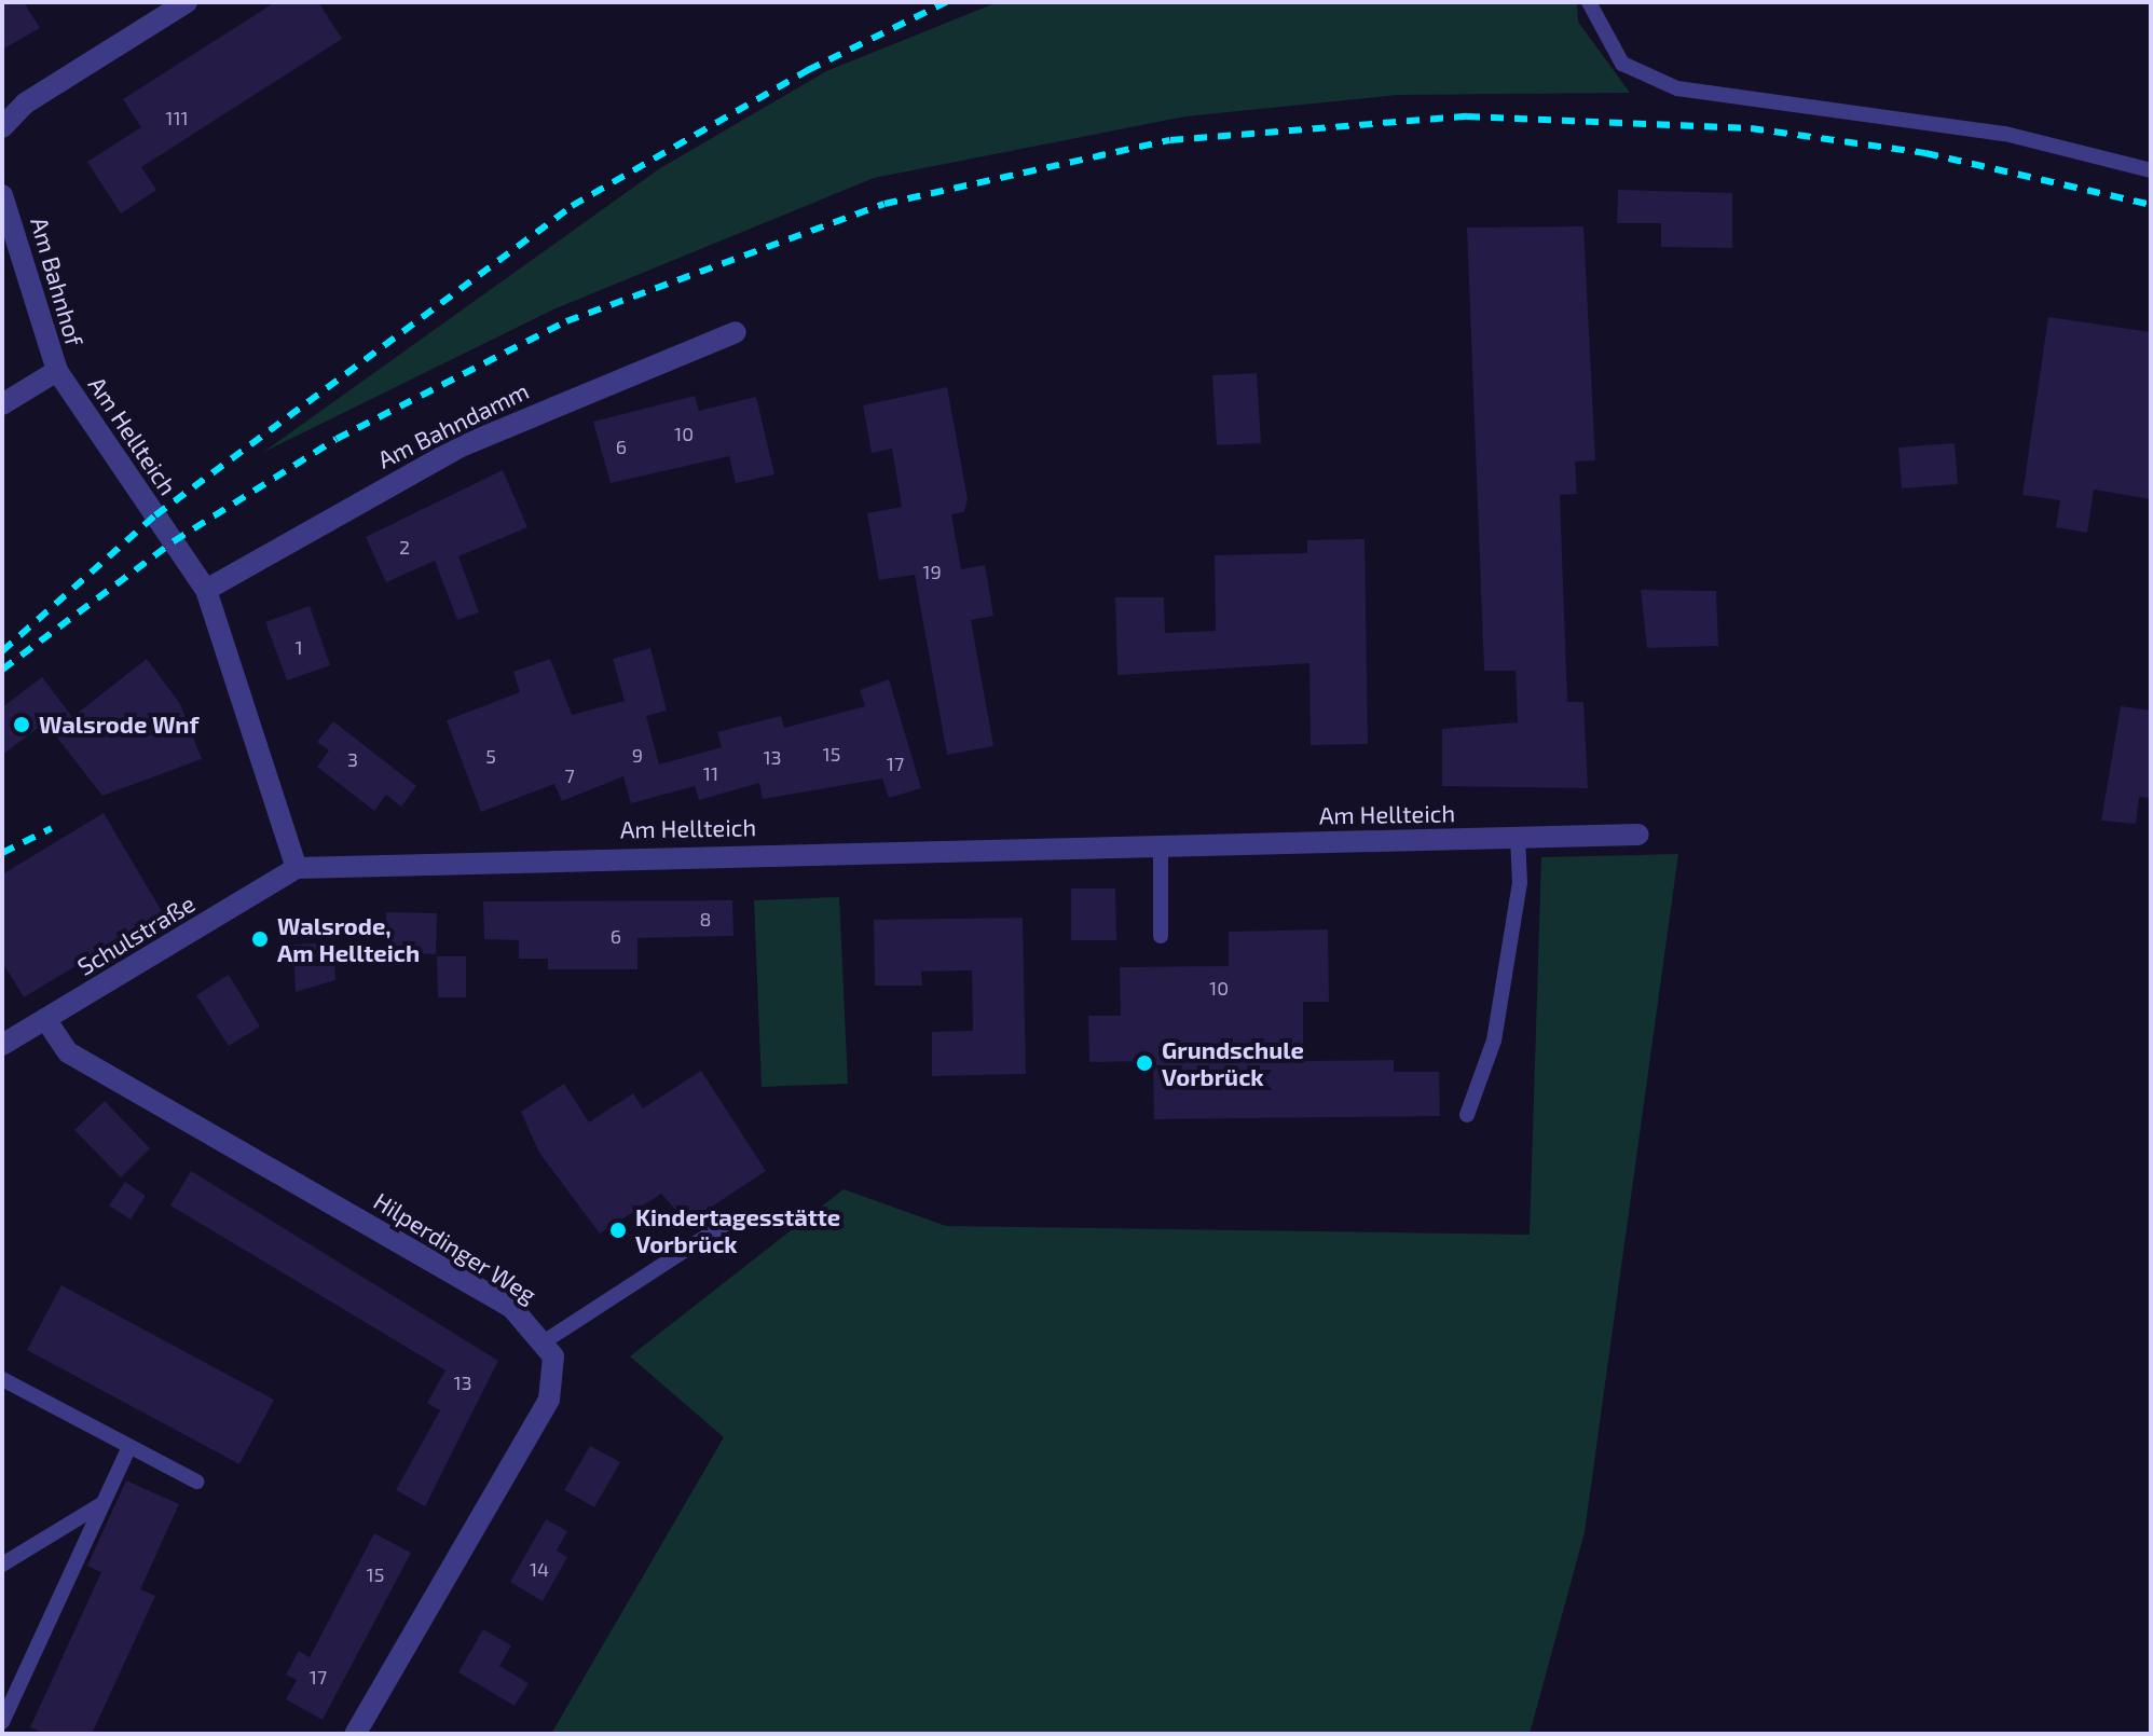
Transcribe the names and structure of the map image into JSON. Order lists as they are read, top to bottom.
{
  "streets": {
    "street": [
      "Am Bahnhof",
      "Am Bahndamm",
      "Am Hellteich",
      "Schulstraße",
      "Hilperdinger Weg"
    ]
  },
  "crossings": [
    ["Am Bahnhof", "Am Hellteich"],
    ["Am Bahndamm", "Am Hellteich"],
    ["Am Hellteich", "Schulstraße"],
    ["Schulstraße", "Hilperdinger Weg"]
  ],
  "places": [
    "Walsrode Wnf",
    "Walsrode, Am Hellteich",
    "Grundschule Vorbrück",
    "Kindertagesstätte Vorbrück"
  ],
  "house_numbers": [
    "111",
    "10",
    "6",
    "2",
    "19",
    "1",
    "15",
    "9",
    "5",
    "13",
    "3",
    "17",
    "11",
    "7",
    "8",
    "6",
    "10",
    "13",
    "14",
    "15",
    "17"
  ]
}
